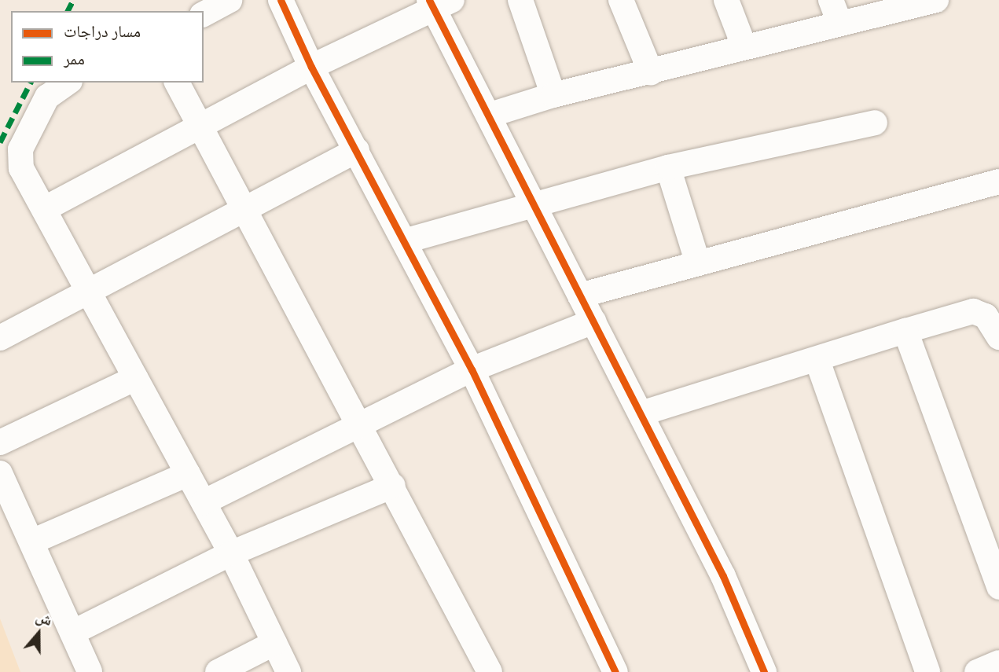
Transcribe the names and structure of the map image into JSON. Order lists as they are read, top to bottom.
{
  "legend": ["مسار دراجات", "ممر"],
  "north": "top"
}
